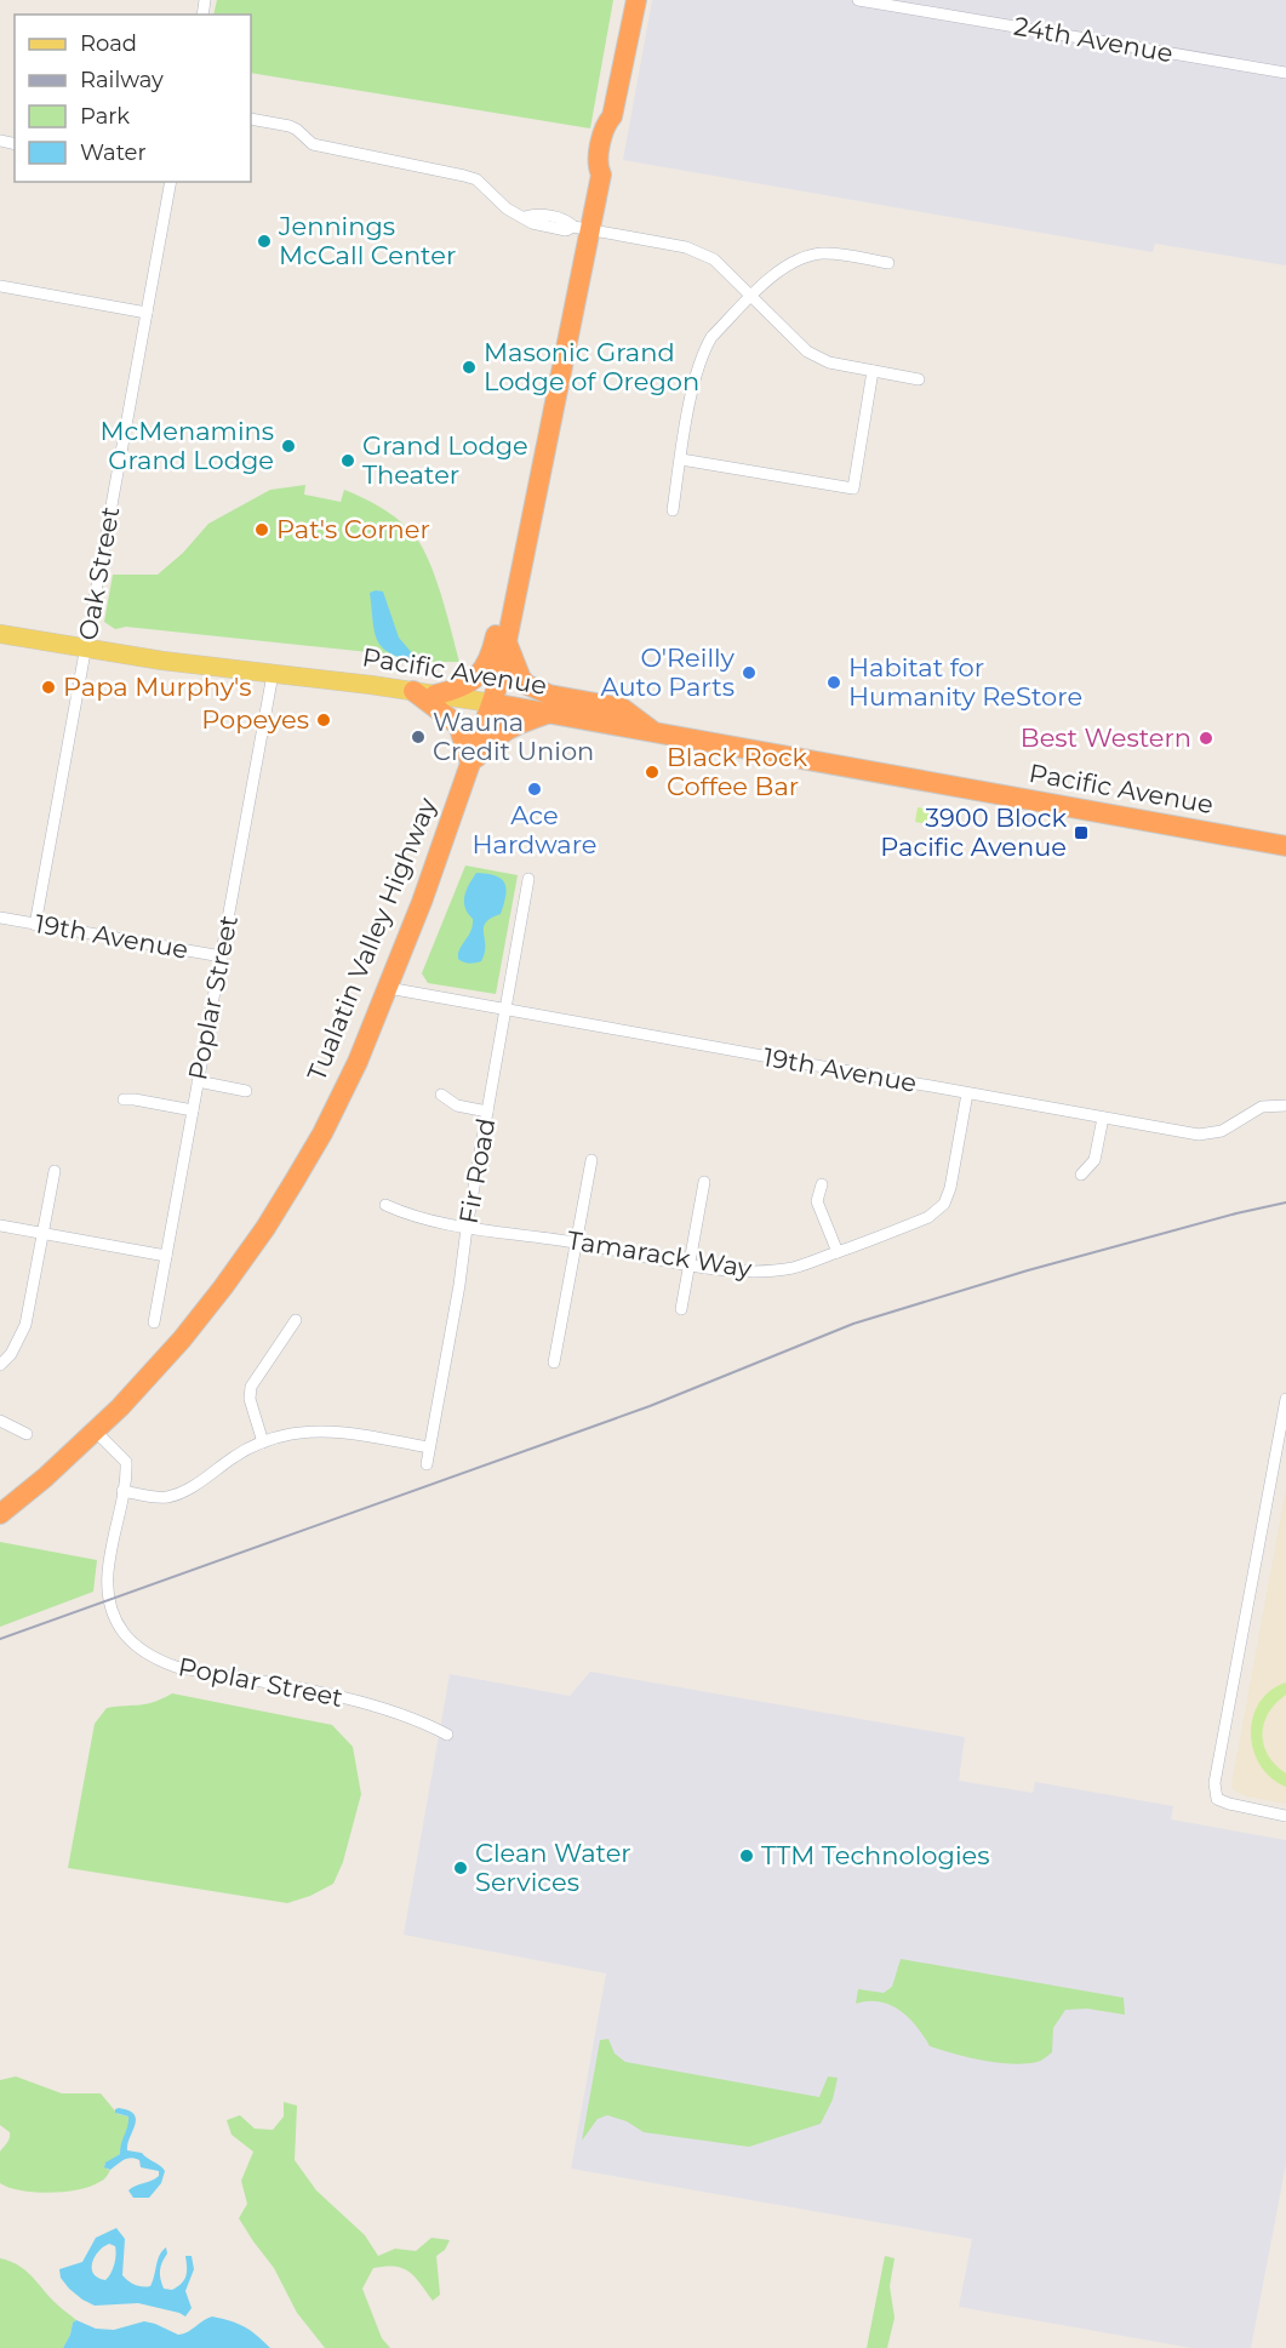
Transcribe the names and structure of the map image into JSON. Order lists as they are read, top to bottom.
{
  "streets": {
    "highway": ["Pacific Avenue", "Tualatin Valley Highway"],
    "street": [
      "24th Avenue",
      "Oak Street",
      "19th Avenue",
      "Poplar Street",
      "Fir Road",
      "Tamarack Way"
    ]
  },
  "crossings": [
    ["Oak Street", "Pacific Avenue"],
    ["Oak Street", "19th Avenue"],
    ["Pacific Avenue", "Tualatin Valley Highway"],
    ["Pacific Avenue", "Poplar Street"],
    ["19th Avenue", "Tualatin Valley Highway"],
    ["19th Avenue", "Poplar Street"],
    ["19th Avenue", "Fir Road"],
    ["19th Avenue", "Tamarack Way"],
    ["Tualatin Valley Highway", "Poplar Street"],
    ["Fir Road", "Tamarack Way"]
  ],
  "places": {
    "other": [
      "Jennings McCall Center",
      "Masonic Grand Lodge of Oregon",
      "McMenamins Grand Lodge",
      "Grand Lodge Theater",
      "Pat's Corner",
      "O'Reilly Auto Parts",
      "Habitat for Humanity ReStore",
      "Papa Murphy's",
      "Popeyes",
      "Wauna Credit Union",
      "Best Western",
      "Black Rock Coffee Bar",
      "Ace Hardware",
      "TTM Technologies",
      "Clean Water Services"
    ],
    "transit": ["3900 Block Pacific Avenue"]
  },
  "legend": [
    "Road",
    "Railway",
    "Park",
    "Water"
  ]
}
